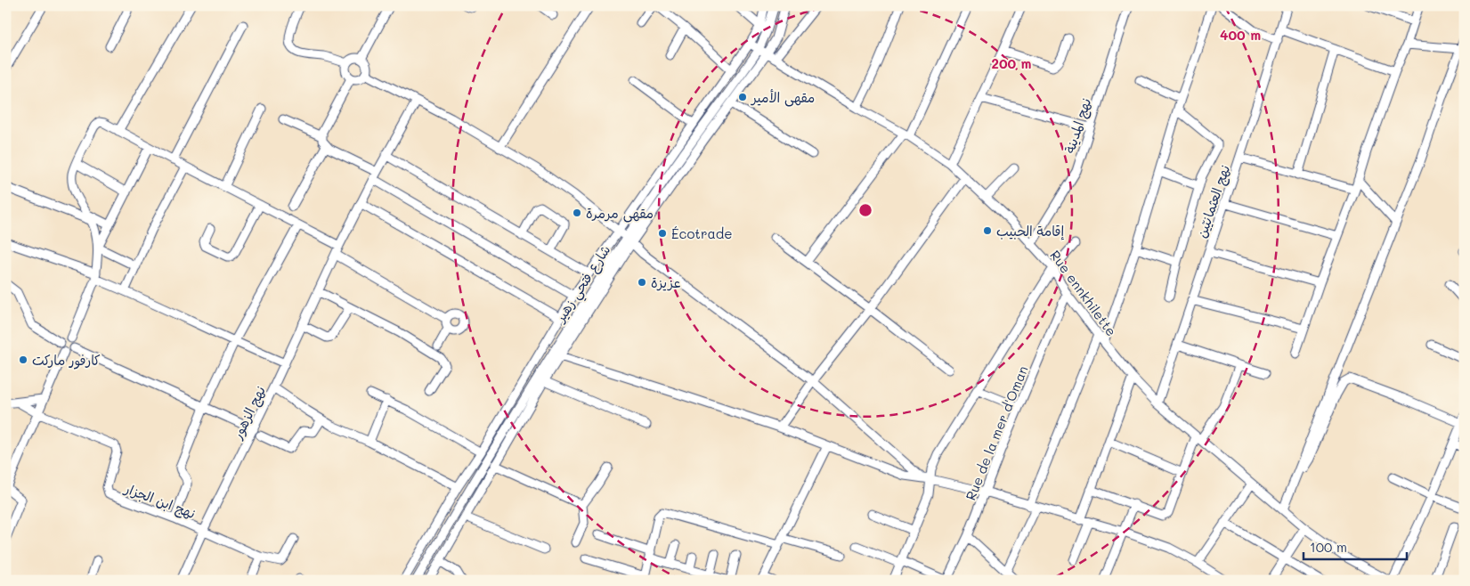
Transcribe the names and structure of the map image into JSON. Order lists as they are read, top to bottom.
{
  "streets": {
    "street": [
      "نهج المدينة",
      "نهج العثمانيّين",
      "شارع فتحي زهير",
      "Rue ennkhilette",
      "نهج الزهور",
      "Rue de la mer d'Oman",
      "نهج ابن الجزار"
    ]
  },
  "crossings": [
    ["نهج المدينة", "Rue ennkhilette"],
    ["نهج العثمانيّين", "Rue ennkhilette"],
    ["شارع فتحي زهير", "Rue ennkhilette"],
    ["Rue ennkhilette", "Rue de la mer d'Oman"],
    ["نهج الزهور", "نهج ابن الجزار"]
  ],
  "places": [
    "مقهى الأمير",
    "مقهى مرمرة",
    "إقامة الحبيب",
    "Écotrade",
    "عزيزة",
    "كارفور ماركت"
  ],
  "scale_bar": "100 m",
  "rings": ["400 m", "200 m"]
}
